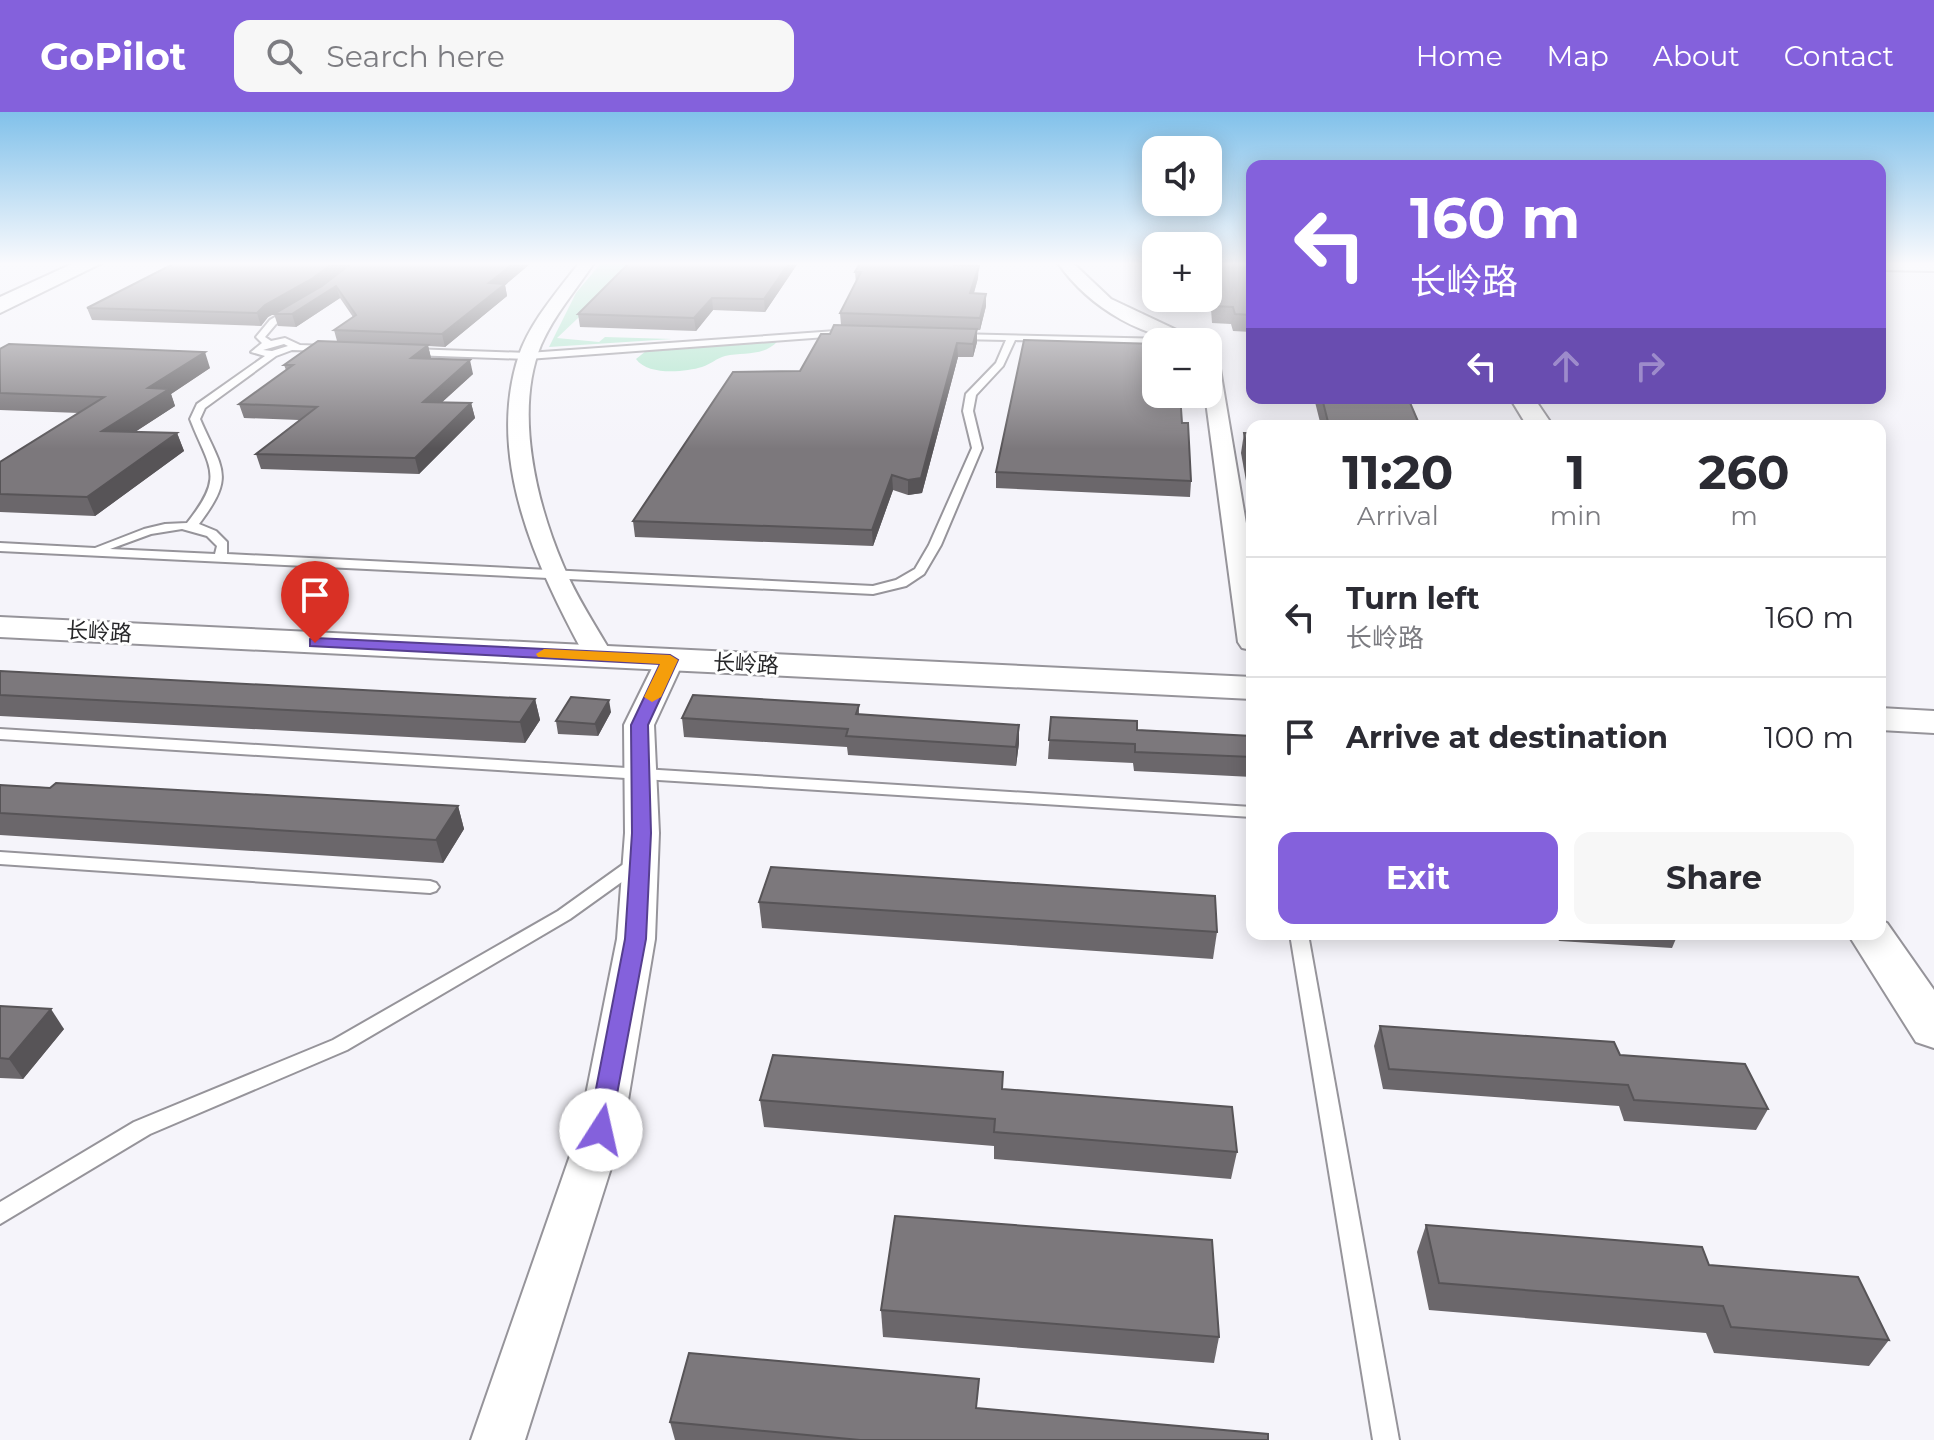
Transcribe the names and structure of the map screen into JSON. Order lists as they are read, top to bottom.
{
  "streets": {
    "street": ["长岭路"]
  },
  "page": {
    "header": "GoPilot",
    "search": "Search here",
    "nav": [
      "Home",
      "Map",
      "About",
      "Contact"
    ],
    "map_buttons": ["+", "−"],
    "turn": ["160 m", "长岭路"],
    "eta": [
      "11:20",
      "Arrival",
      "1",
      "min",
      "260",
      "m"
    ],
    "list": [
      {
        "name": "Turn left",
        "note": "长岭路",
        "value": "160 m"
      },
      {
        "name": "Arrive at destination",
        "value": "100 m"
      }
    ],
    "buttons": ["Exit", "Share"]
  }
}
